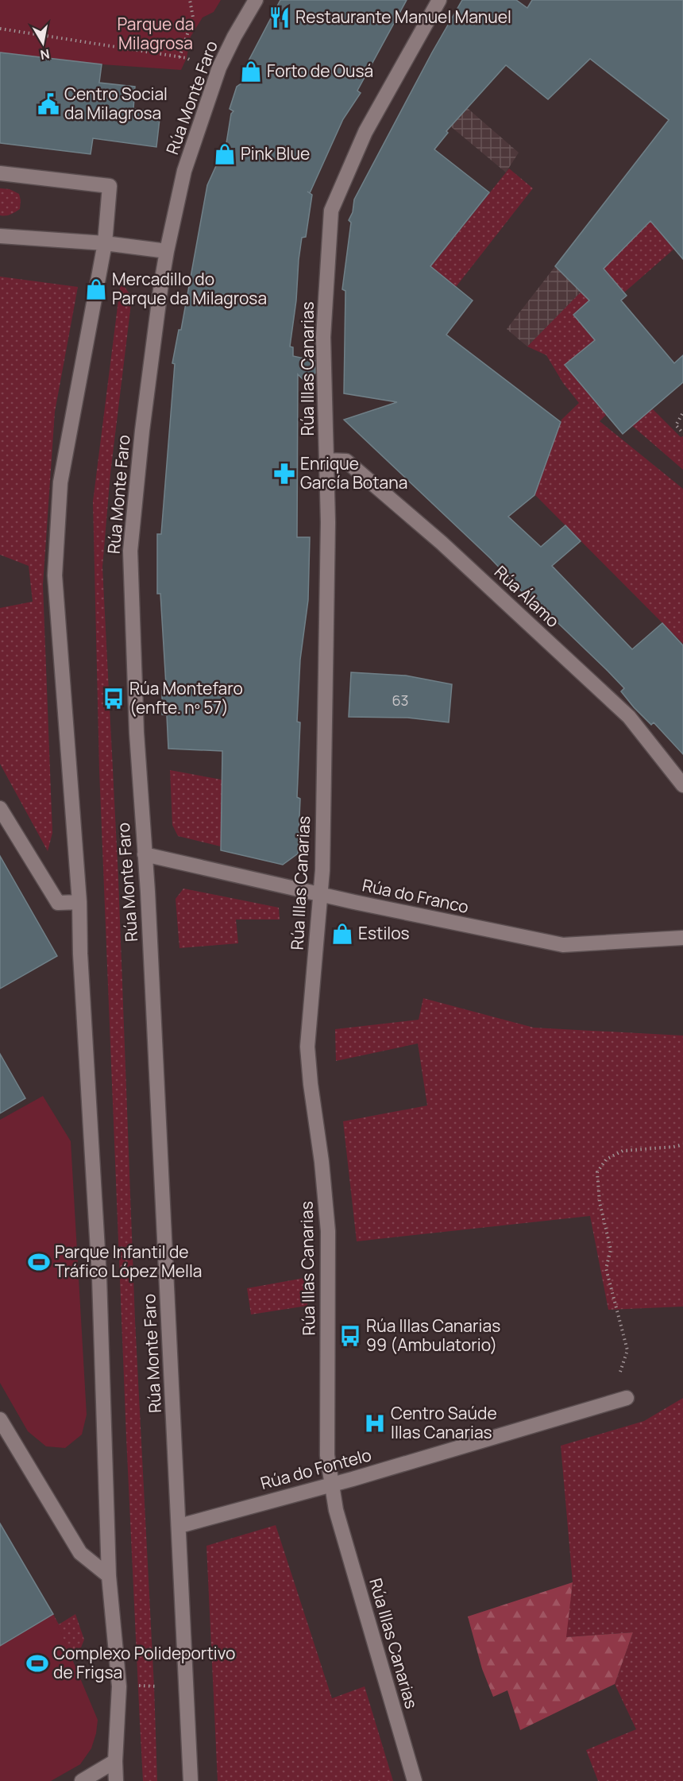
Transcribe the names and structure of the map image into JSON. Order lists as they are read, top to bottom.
{
  "streets": {
    "street": [
      "Rúa Monte Faro",
      "Rúa Illas Canarias",
      "Rúa Álamo",
      "Rúa do Franco",
      "Rúa do Fontelo"
    ]
  },
  "crossings": [
    ["Rúa Monte Faro", "Rúa do Franco"],
    ["Rúa Monte Faro", "Rúa do Fontelo"],
    ["Rúa Illas Canarias", "Rúa Álamo"],
    ["Rúa Illas Canarias", "Rúa do Franco"],
    ["Rúa Illas Canarias", "Rúa do Fontelo"]
  ],
  "parks": ["Parque da Milagrosa"],
  "places": {
    "restaurant": ["Restaurante Manuel Manuel"],
    "shop": [
      "Forto de Ousá",
      "Pink Blue",
      "Mercadillo do Parque da Milagrosa",
      "Estilos"
    ],
    "public building": ["Centro Social da Milagrosa"],
    "pharmacy": ["Enrique García Botana"],
    "bus stop": ["Rúa Montefaro (enfte. nº 57)", "Rúa Illas Canarias 99 (Ambulatorio)"],
    "sports": ["Parque Infantil de Tráfico López Mella", "Complexo Polideportivo de Frigsa"],
    "hospital": ["Centro Saúde Illas Canarias"]
  },
  "house_numbers": ["63"],
  "north": "bottom"
}
